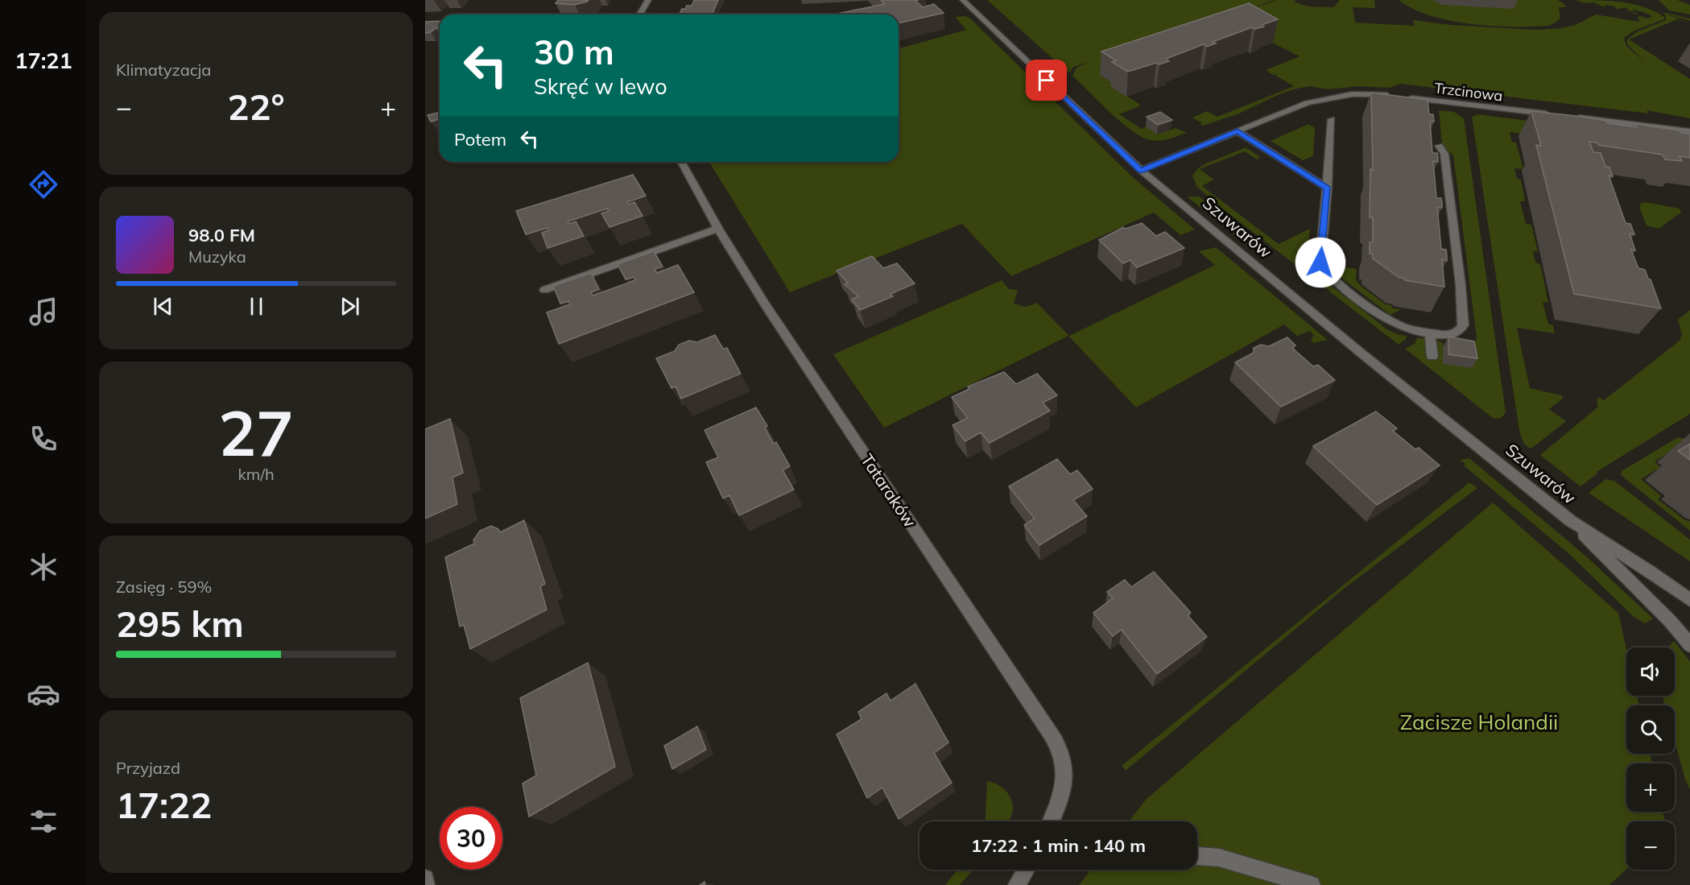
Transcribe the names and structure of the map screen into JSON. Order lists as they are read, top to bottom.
{
  "streets": {
    "street": ["Trzcinowa", "Szuwarów", "Tataraków"]
  },
  "parks": ["Zacisze Holandii"],
  "page": {
    "tabs": "17:21",
    "tile": [
      "Klimatyzacja",
      ["27", "km/h"],
      ["Zasięg · 59%", "295 km"],
      ["Przyjazd", "17:22"]
    ],
    "turn": ["30 m", "Skręć w lewo"],
    "heat": ["−", "22°", "+"],
    "then": "Potem",
    "song": ["98.0 FM", "Muzyka"],
    "map_buttons": ["+", "−"],
    "limit": "30",
    "trip": "17:22 · 1 min · 140 m"
  }
}
